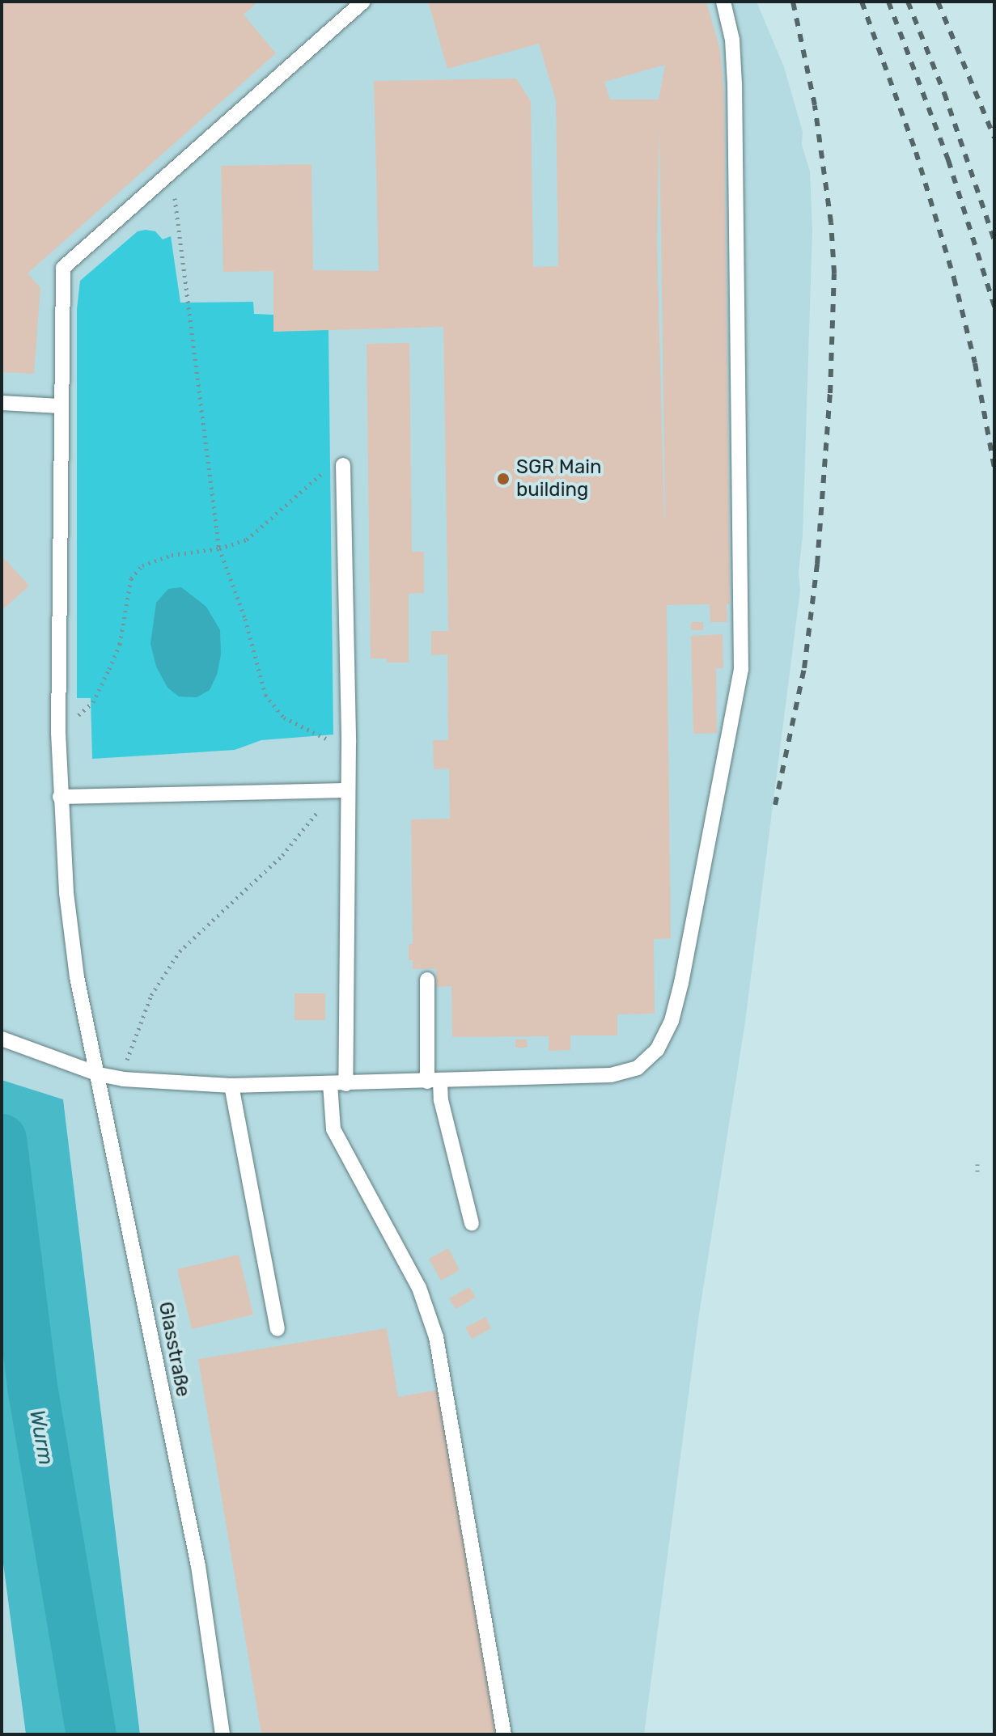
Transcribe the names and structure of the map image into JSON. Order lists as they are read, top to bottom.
{
  "streets": {
    "lane": ["Glasstraße"]
  },
  "water": ["Wurm"],
  "places": ["SGR Main building"]
}
